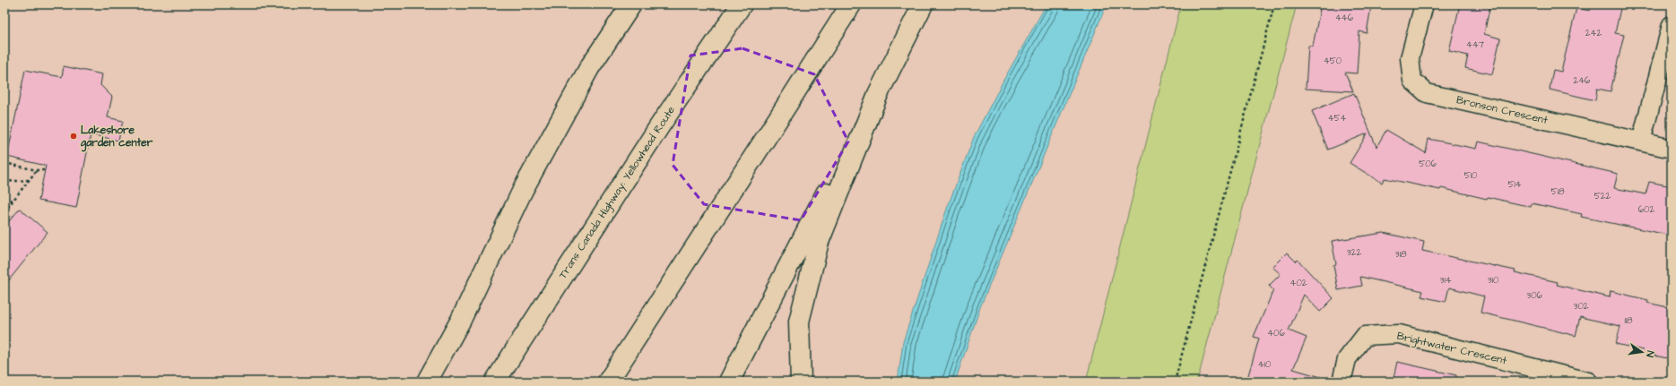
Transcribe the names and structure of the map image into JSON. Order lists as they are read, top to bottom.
{
  "streets": {
    "highway": ["Trans Canada Highway: Yellowhead Route"],
    "street": ["Bronson Crescent", "Brightwater Crescent"]
  },
  "places": ["Lakeshore garden center"],
  "house_numbers": [
    "446",
    "242",
    "447",
    "450",
    "246",
    "454",
    "506",
    "510",
    "514",
    "518",
    "522",
    "602",
    "322",
    "318",
    "314",
    "310",
    "402",
    "306",
    "302",
    "118",
    "406",
    "410"
  ],
  "north": "right"
}
